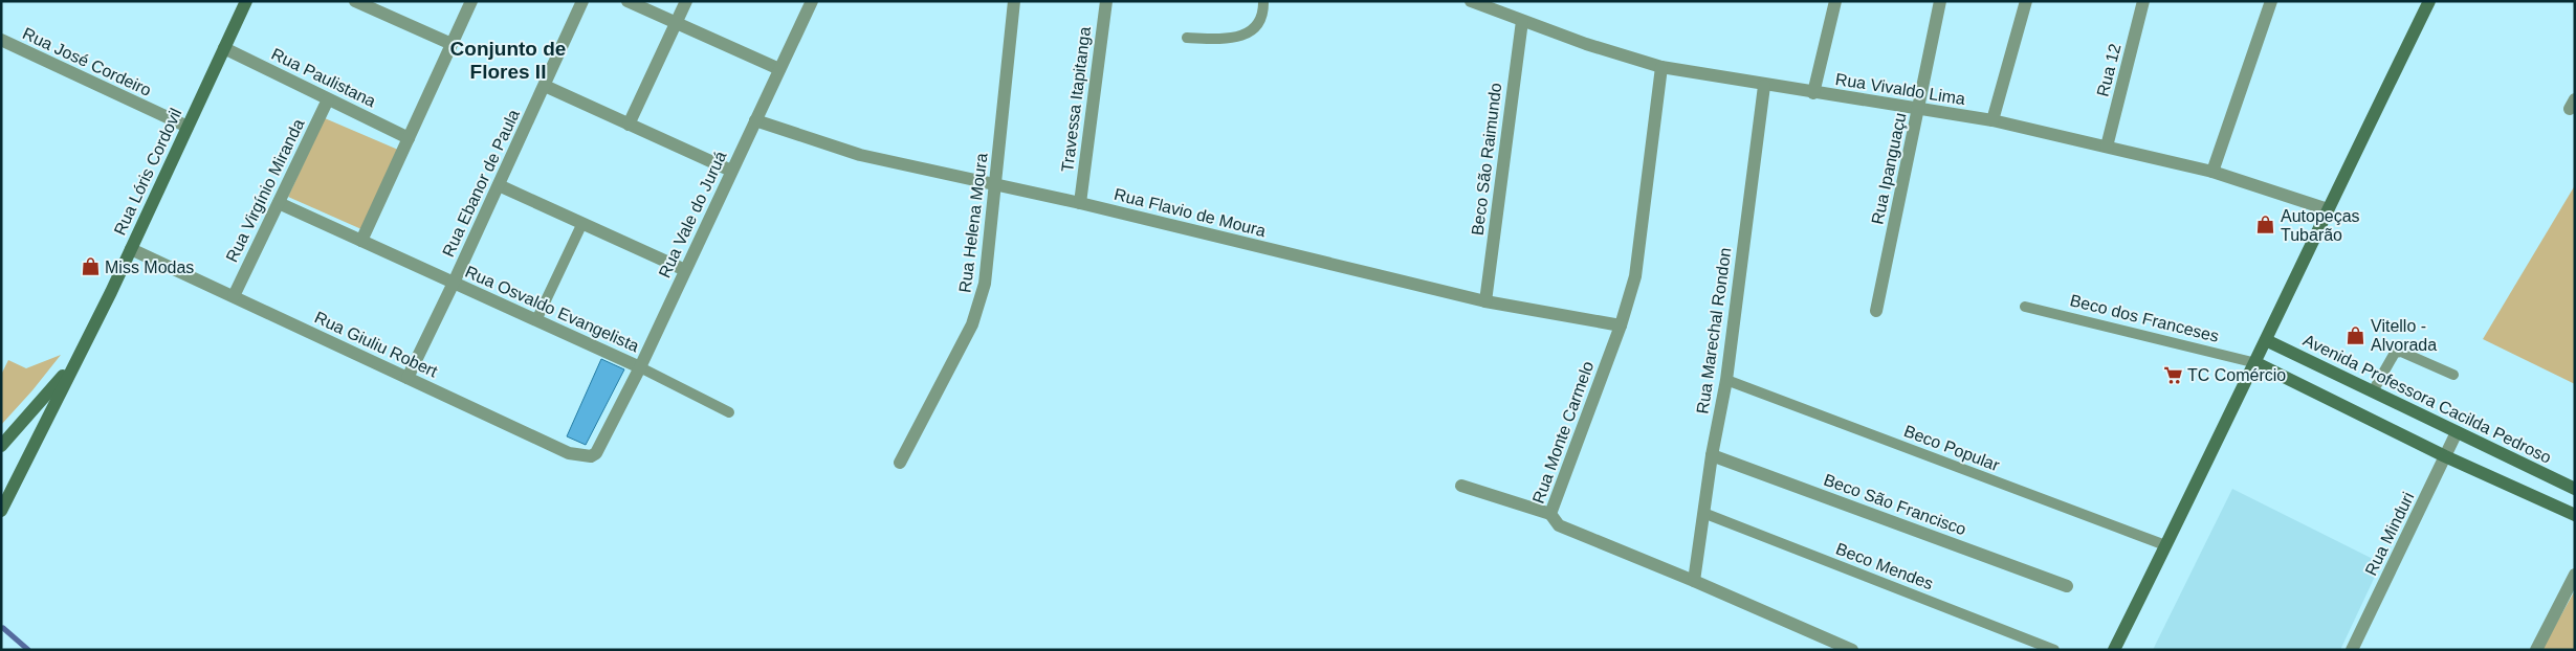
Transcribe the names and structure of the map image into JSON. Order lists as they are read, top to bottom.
{
  "streets": {
    "street": [
      "Rua José Cordeiro",
      "Rua 12",
      "Rua Paulistana",
      "Rua Vivaldo Lima",
      "Travessa Itapitanga",
      "Beco São Raimundo",
      "Rua Ipanguaçu",
      "Rua Lóris Cordovil",
      "Rua Ebanor de Paula",
      "Rua Virgínio Miranda",
      "Rua Flavio de Moura",
      "Rua Vale do Juruá",
      "Rua Helena Moura",
      "Rua Osvaldo Evangelista",
      "Rua Marechal Rondon",
      "Rua Giuliu Robert",
      "Avenida Professora Cacilda Pedroso",
      "Rua Monte Carmelo",
      "Beco São Francisco",
      "Rua Minduri"
    ],
    "lane": ["Beco dos Franceses", "Beco Popular", "Beco Mendes"]
  },
  "crossings": [
    ["Rua José Cordeiro", "Rua Lóris Cordovil"],
    ["Rua 12", "Rua Vivaldo Lima"],
    ["Rua Paulistana", "Rua Lóris Cordovil"],
    ["Rua Paulistana", "Rua Virgínio Miranda"],
    ["Rua Vivaldo Lima", "Beco São Raimundo"],
    ["Rua Vivaldo Lima", "Rua Ipanguaçu"],
    ["Rua Vivaldo Lima", "Rua Marechal Rondon"],
    ["Rua Vivaldo Lima", "Rua Monte Carmelo"],
    ["Travessa Itapitanga", "Rua Flavio de Moura"],
    ["Beco São Raimundo", "Rua Flavio de Moura"],
    ["Rua Lóris Cordovil", "Rua Giuliu Robert"],
    ["Rua Ebanor de Paula", "Rua Osvaldo Evangelista"],
    ["Rua Ebanor de Paula", "Rua Giuliu Robert"],
    ["Rua Virgínio Miranda", "Rua Osvaldo Evangelista"],
    ["Rua Virgínio Miranda", "Rua Giuliu Robert"],
    ["Rua Flavio de Moura", "Rua Vale do Juruá"],
    ["Rua Flavio de Moura", "Rua Helena Moura"],
    ["Rua Flavio de Moura", "Rua Monte Carmelo"],
    ["Rua Vale do Juruá", "Rua Osvaldo Evangelista"],
    ["Rua Vale do Juruá", "Rua Giuliu Robert"],
    ["Rua Marechal Rondon", "Rua Monte Carmelo"],
    ["Rua Marechal Rondon", "Beco Popular"],
    ["Rua Marechal Rondon", "Beco São Francisco"],
    ["Rua Marechal Rondon", "Beco Mendes"],
    ["Avenida Professora Cacilda Pedroso", "Rua Minduri"]
  ],
  "districts": ["Conjunto de Flores II"],
  "places": {
    "shop": ["Autopeças Tubarão", "Miss Modas", "Vitello - Alvorada"],
    "supermarket": ["TC Comércio"]
  }
}
